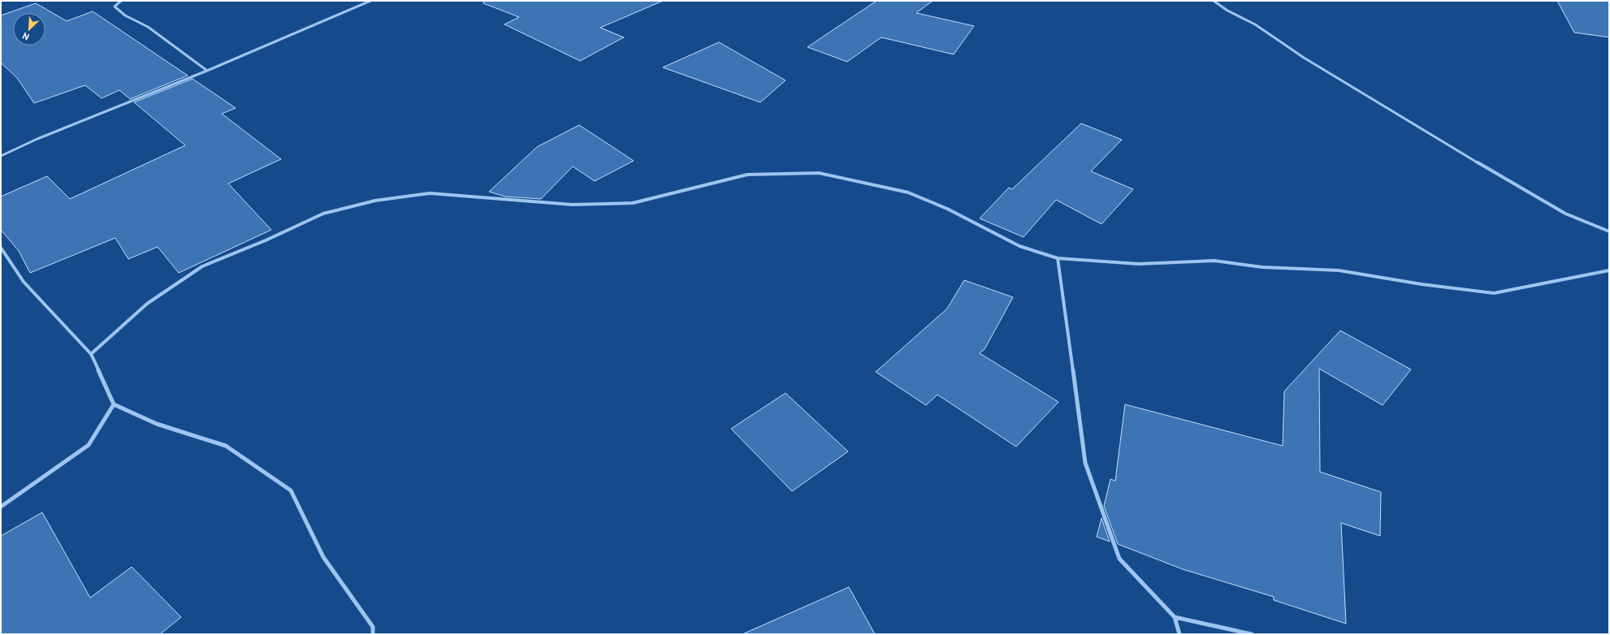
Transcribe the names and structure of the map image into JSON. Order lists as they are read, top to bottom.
{
  "north": "bottom left"
}
